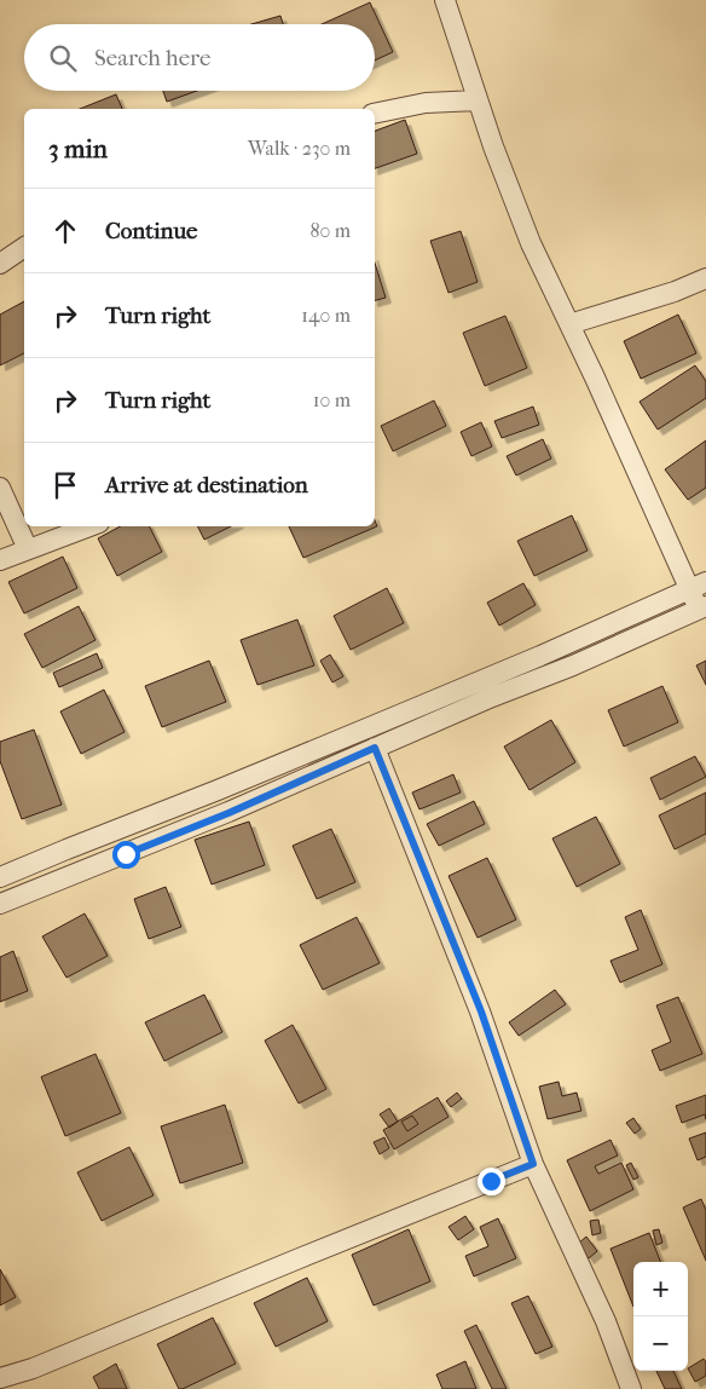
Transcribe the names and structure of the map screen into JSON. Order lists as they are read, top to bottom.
{
  "page": {
    "search": "Search here",
    "heading": ["3 min", "Walk · 230 m"],
    "list": [
      ["Continue", "80 m"],
      ["Turn right", "140 m"],
      ["Turn right", "10 m"],
      "Arrive at destination"
    ],
    "map_buttons": ["+", "−"]
  }
}
